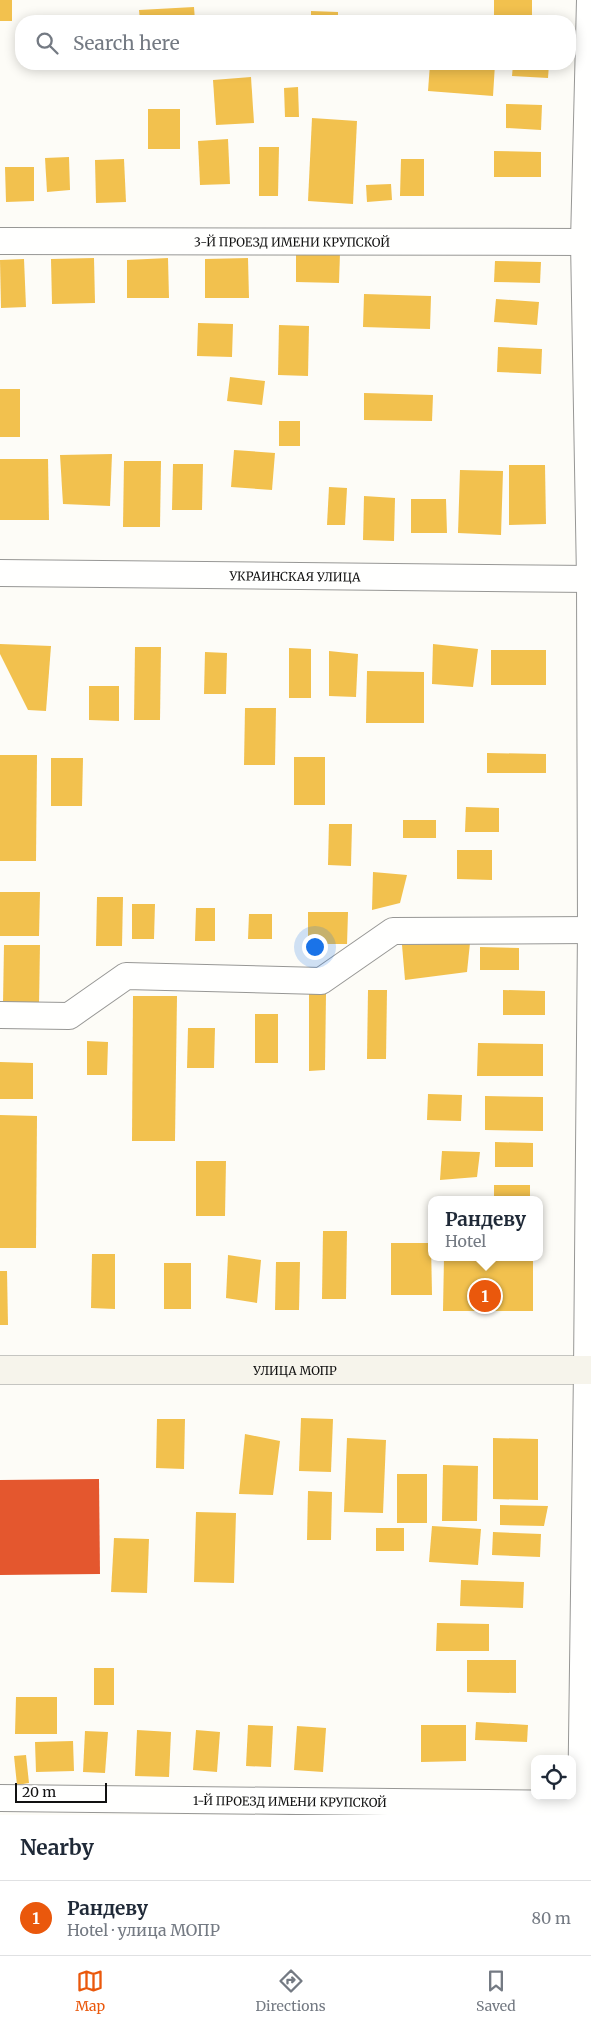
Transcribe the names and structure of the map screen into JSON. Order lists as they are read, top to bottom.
{
  "streets": {
    "main road": ["УЛИЦА МОПР"],
    "street": ["3-Й ПРОЕЗД ИМЕНИ КРУПСКОЙ", "УКРАИНСКАЯ УЛИЦА", "1-Й ПРОЕЗД ИМЕНИ КРУПСКОЙ"]
  },
  "scale_bar": "20 m",
  "page": {
    "search": "Search here",
    "popup": ["Рандеву", "Hotel"],
    "pins": "1",
    "scale": "20 m",
    "heading": "Nearby",
    "list": [
      {
        "mark": "1",
        "name": "Рандеву",
        "note": "Hotel · улица МОПР",
        "value": "80 m"
      }
    ],
    "nav": ["Map", "Directions", "Saved"]
  }
}
